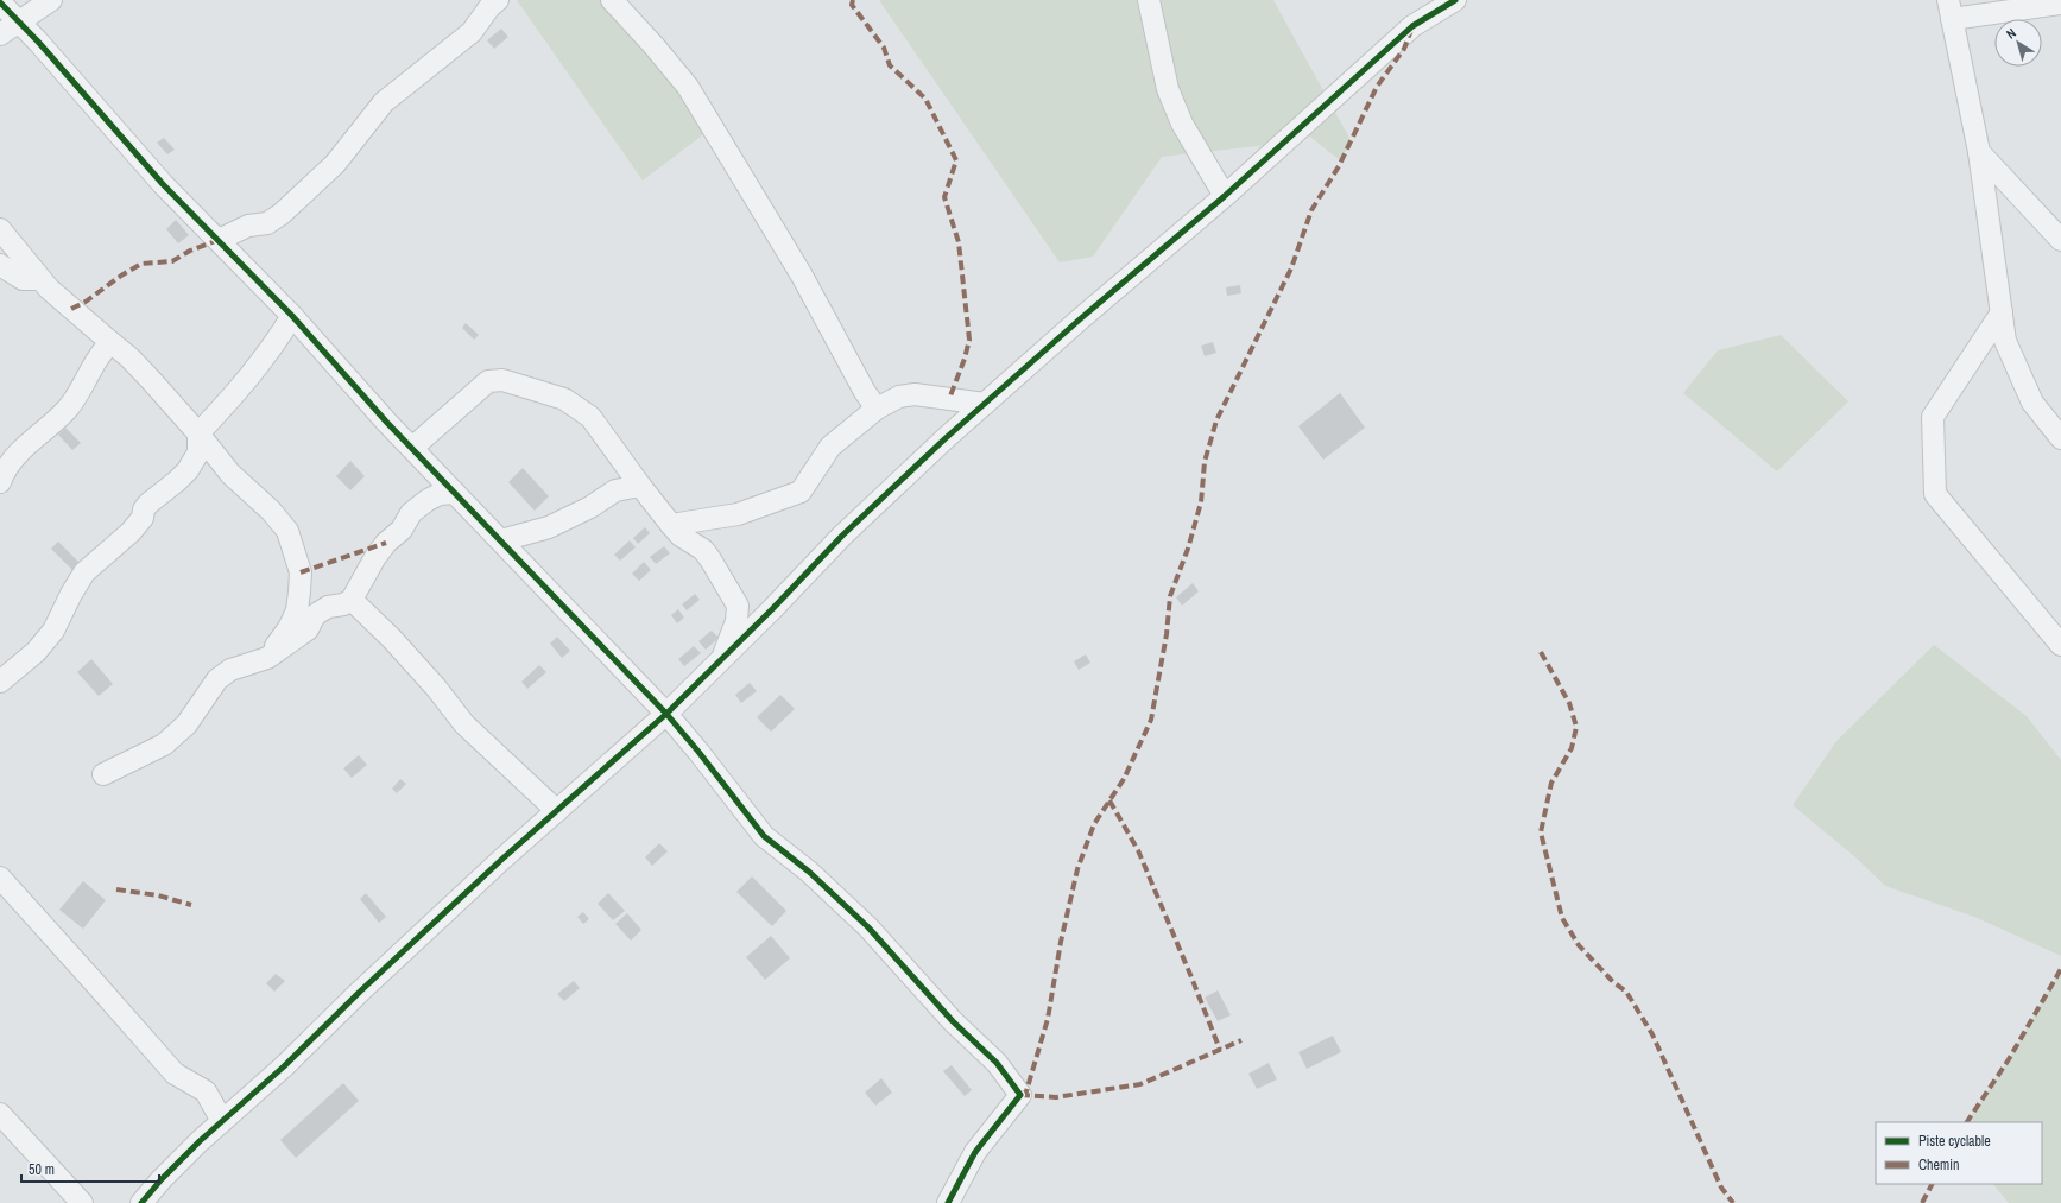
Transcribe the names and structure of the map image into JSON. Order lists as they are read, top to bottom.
{
  "legend": ["Piste cyclable", "Chemin"],
  "scale_bar": "50 m",
  "north": "top left"
}
